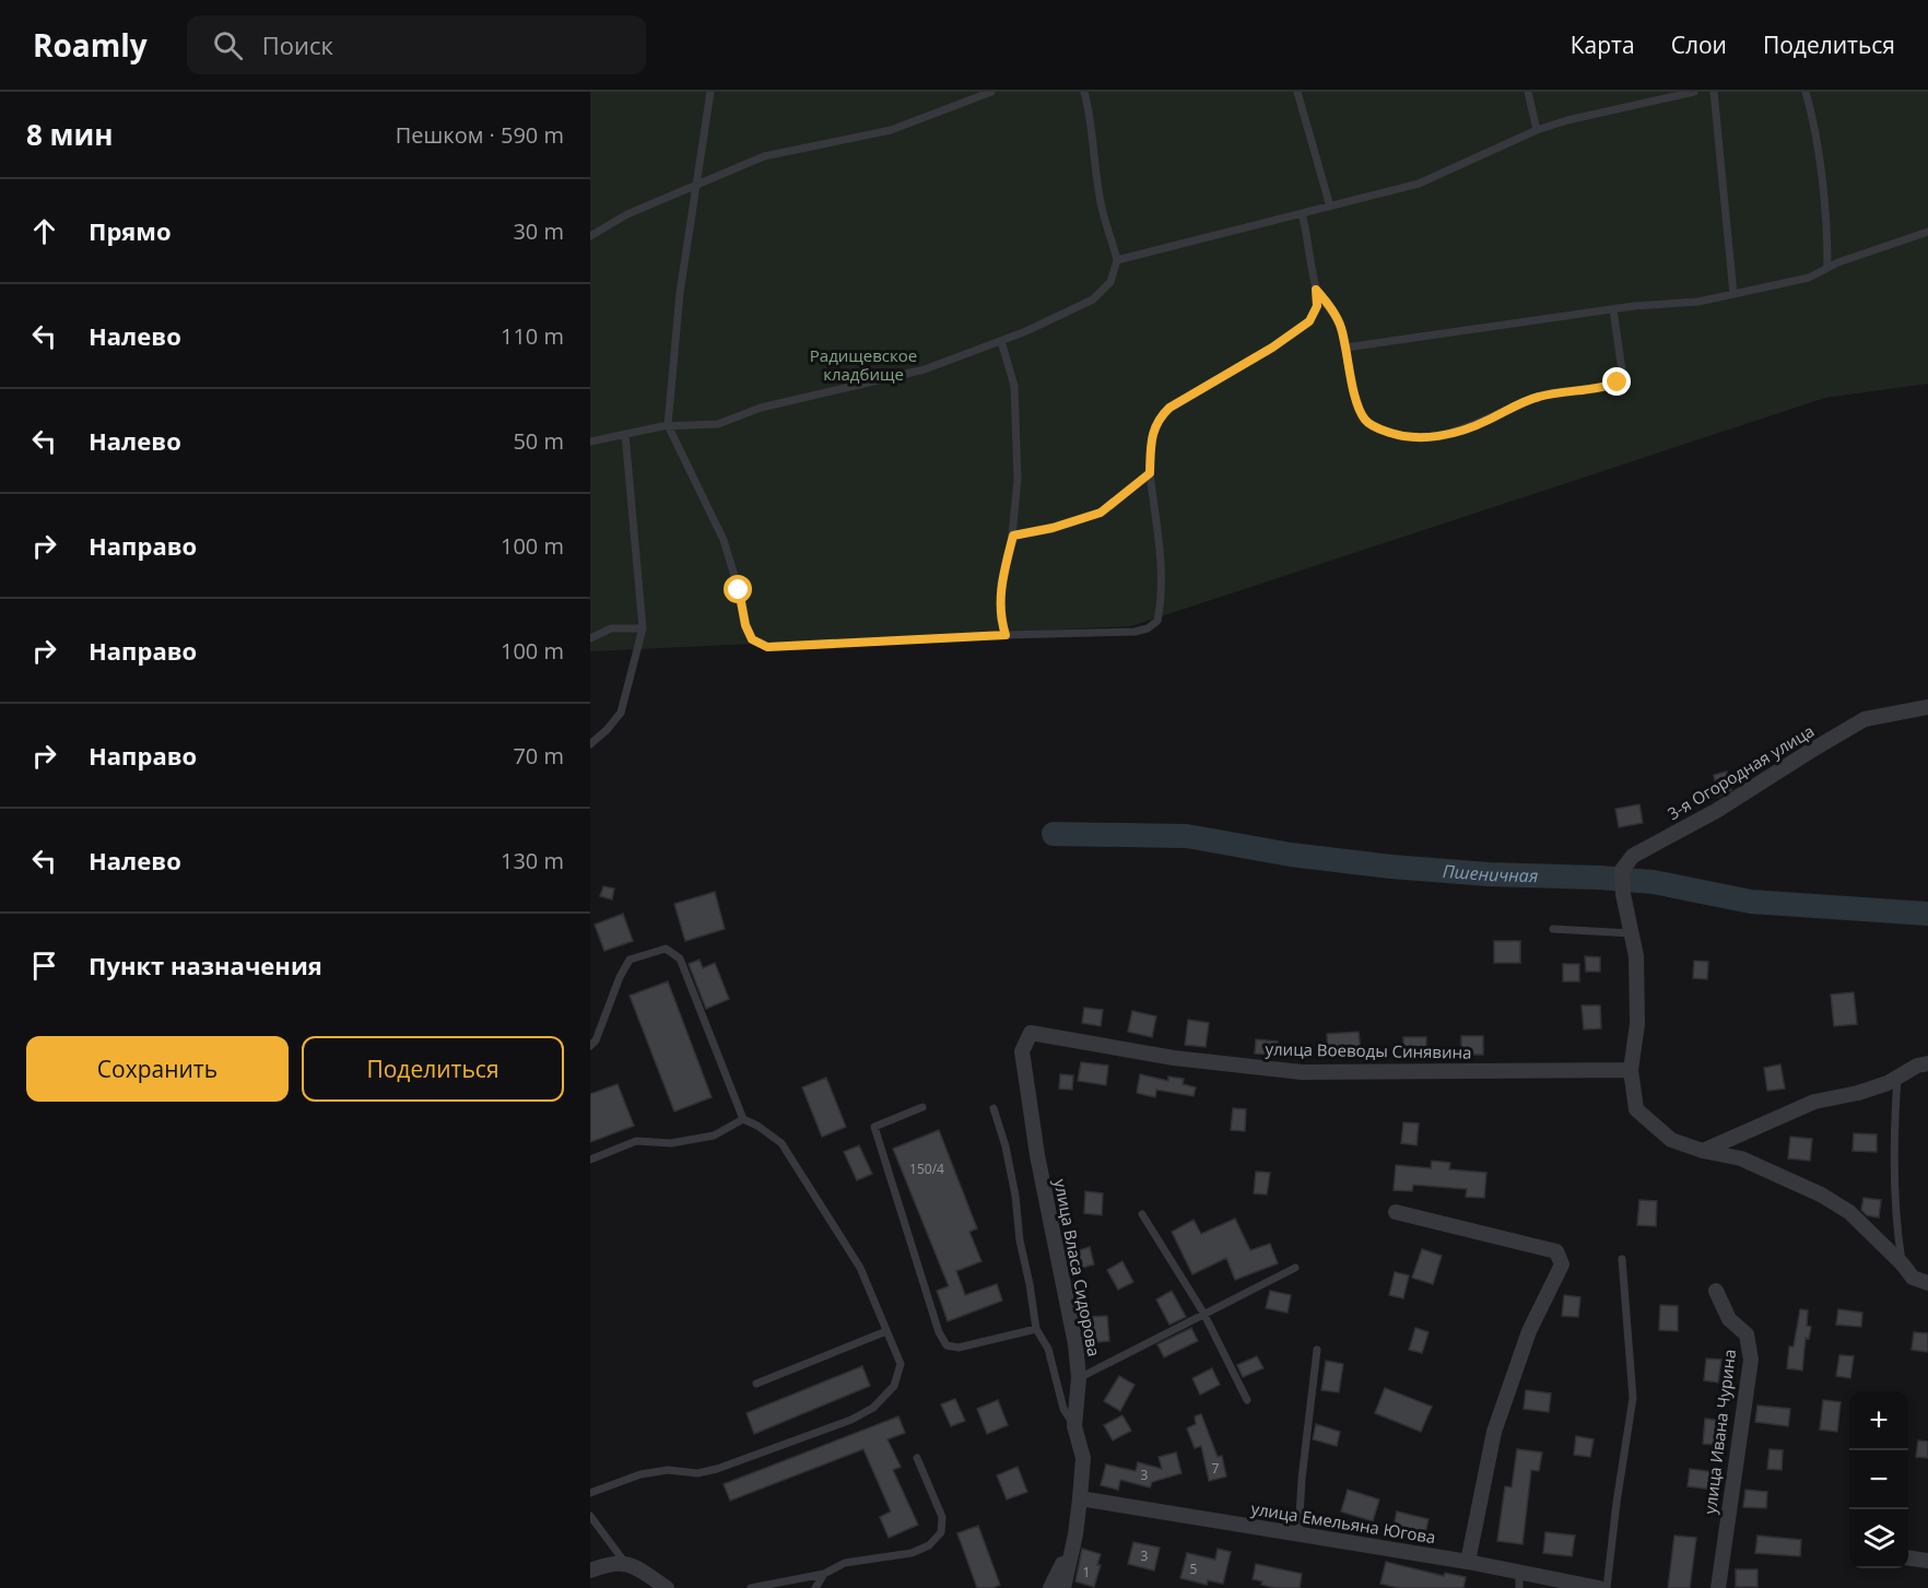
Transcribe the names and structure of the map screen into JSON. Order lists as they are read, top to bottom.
{
  "streets": {
    "street": [
      "3-я Огородная улица",
      "улица Воеводы Синявина",
      "улица Власа Сидорова",
      "улица Ивана Чурина",
      "улица Емельяна Югова"
    ]
  },
  "crossings": [
    ["3-я Огородная улица", "улица Воеводы Синявина"],
    ["улица Воеводы Синявина", "улица Власа Сидорова"],
    ["улица Власа Сидорова", "улица Емельяна Югова"]
  ],
  "water": ["Пшеничная"],
  "parks": ["Радищевское кладбище"],
  "house_numbers": [
    "150/4",
    "7",
    "3",
    "3",
    "5",
    "1"
  ],
  "page": {
    "header": "Roamly",
    "search": "Поиск",
    "nav": ["Карта", "Слои", "Поделиться"],
    "heading": ["8 мин", "Пешком · 590 m"],
    "list": [
      ["Прямо", "30 m"],
      ["Налево", "110 m"],
      ["Налево", "50 m"],
      ["Направо", "100 m"],
      ["Направо", "100 m"],
      ["Направо", "70 m"],
      ["Налево", "130 m"],
      "Пункт назначения"
    ],
    "buttons": ["Сохранить", "Поделиться"],
    "map_buttons": ["+", "−"]
  }
}
